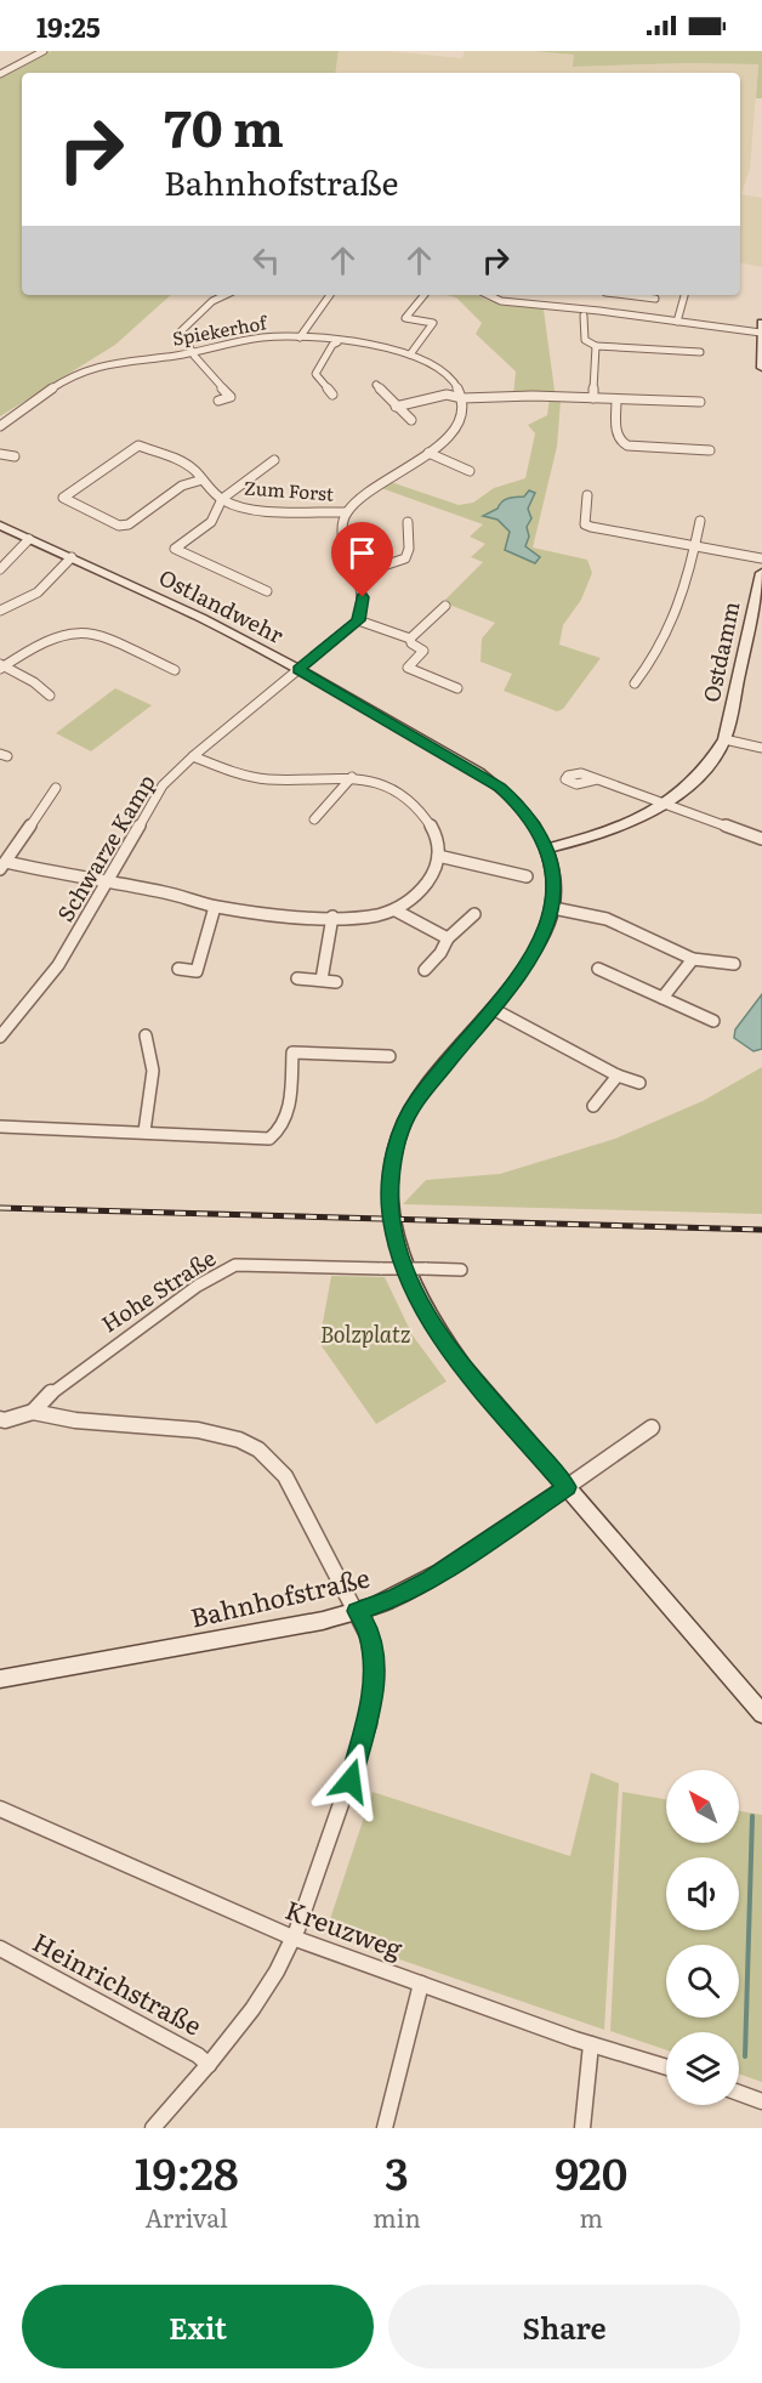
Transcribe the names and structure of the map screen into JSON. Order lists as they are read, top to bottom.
{
  "streets": {
    "street": [
      "Spiekerhof",
      "Zum Forst",
      "Ostlandwehr",
      "Ostdamm",
      "Schwarze Kamp",
      "Hohe Straße",
      "Bahnhofstraße",
      "Kreuzweg",
      "Heinrichstraße"
    ]
  },
  "crossings": [
    ["Ostlandwehr", "Ostdamm"],
    ["Ostlandwehr", "Schwarze Kamp"]
  ],
  "parks": ["Bolzplatz"],
  "north": "top left",
  "page": {
    "status": "19:25",
    "turn": ["70 m", "Bahnhofstraße"],
    "eta": [
      "19:28",
      "Arrival",
      "3",
      "min",
      "920",
      "m"
    ],
    "buttons": ["Exit", "Share"]
  }
}
